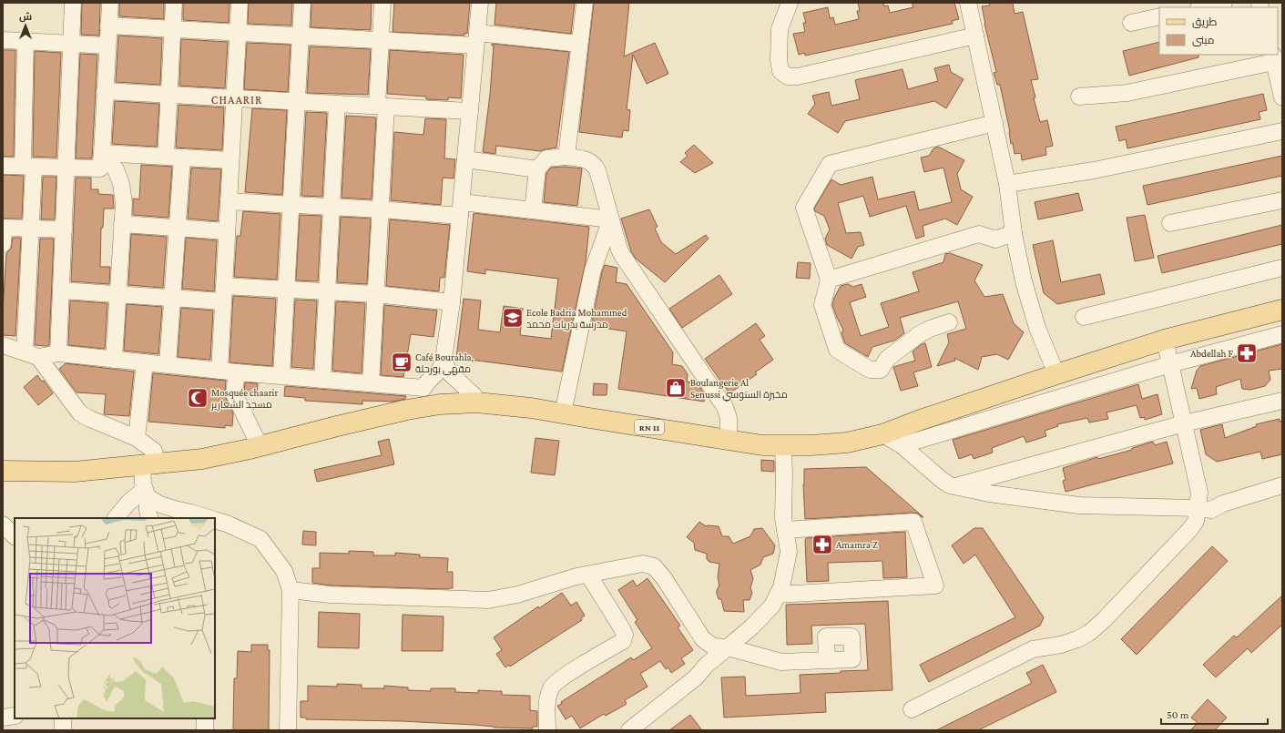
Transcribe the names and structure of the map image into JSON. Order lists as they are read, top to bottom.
{
  "streets": {
    "main road": ["RN 11"]
  },
  "districts": ["CHAARIR"],
  "places": {
    "school or university": ["Ecole Badria Mohammed مدرسة بدريات محمد"],
    "pharmacy": ["Abdellah F", "Amamra Z"],
    "cafe": ["Café Bourahla, مقهى بورحلة"],
    "shop": ["Boulangerie Al Senussi مخبزة السنوسي"],
    "mosque": ["Mosquée chaarir مسجد الشعارير"]
  },
  "legend": ["طريق", "مبنى"],
  "scale_bar": "50 m",
  "north": "top"
}
